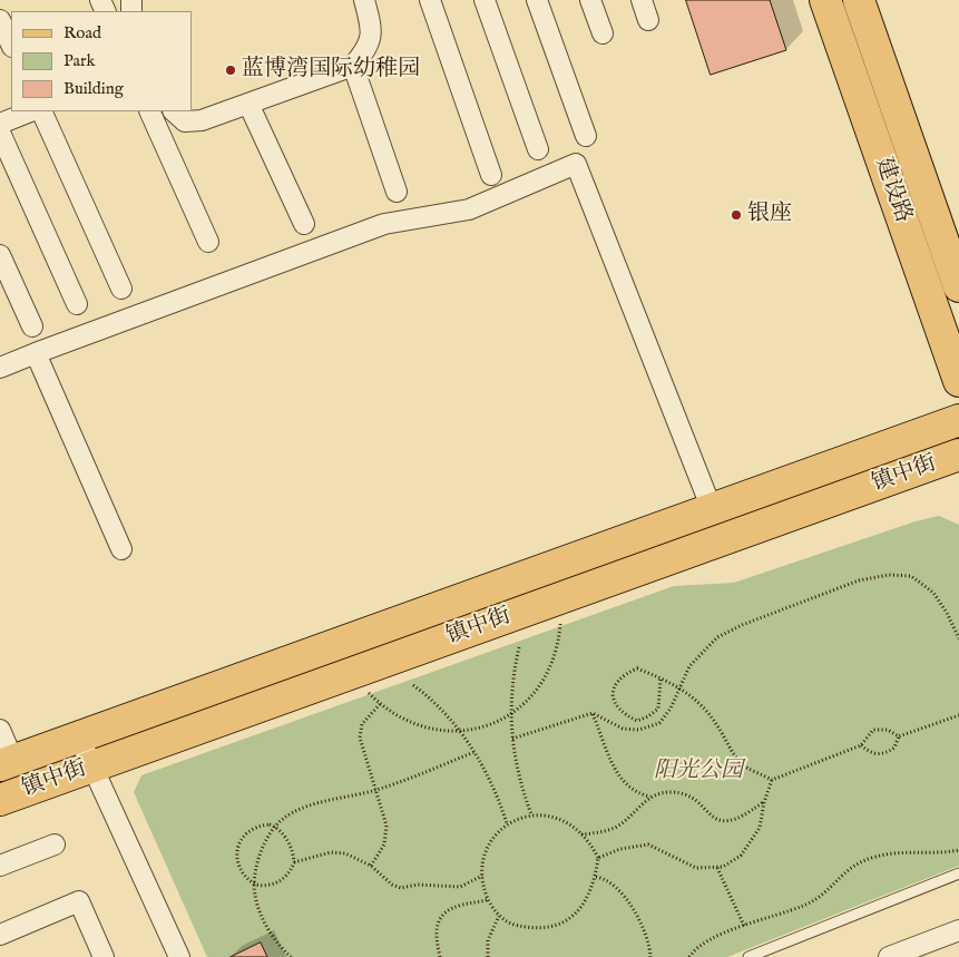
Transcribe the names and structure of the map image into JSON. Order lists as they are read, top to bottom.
{
  "streets": {
    "main road": ["建设路", "镇中街"]
  },
  "parks": ["阳光公园"],
  "places": ["蓝博湾国际幼稚园", "银座"],
  "legend": ["Road", "Park", "Building"]
}
